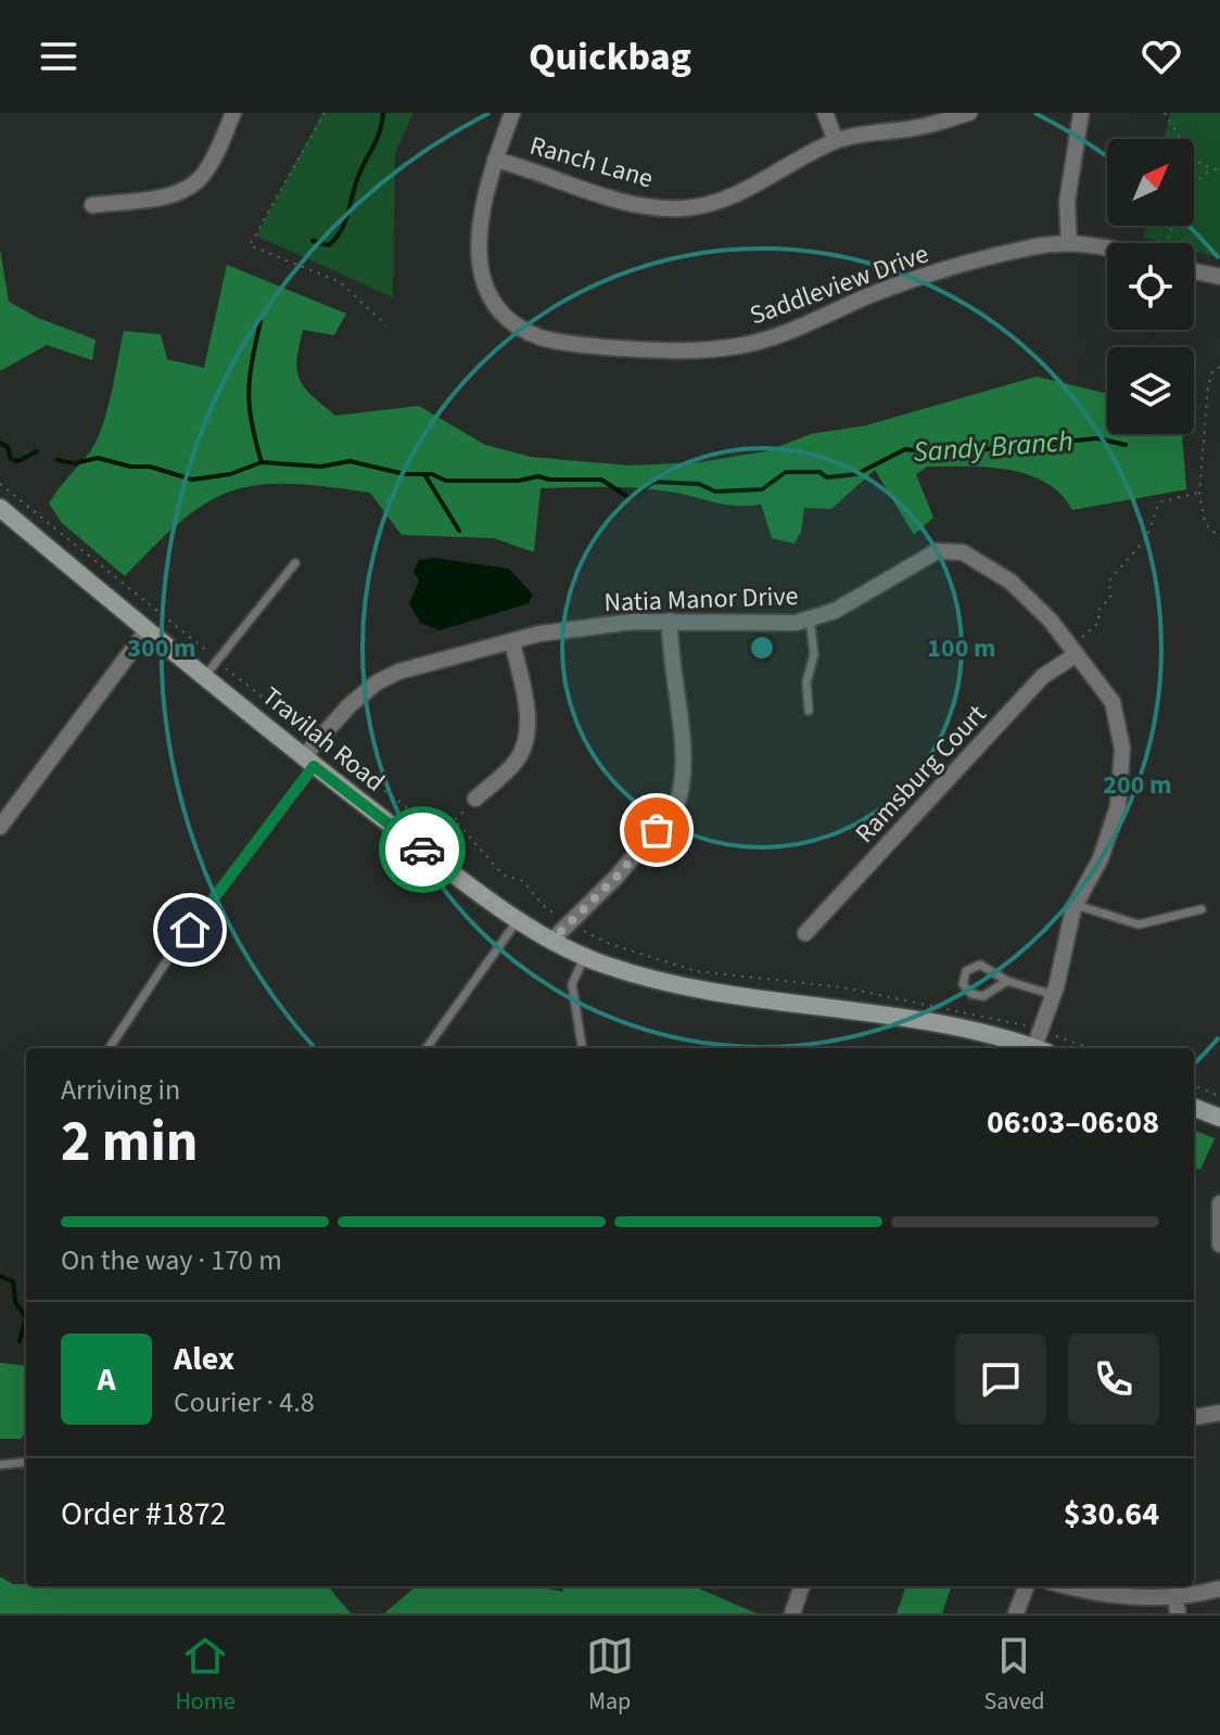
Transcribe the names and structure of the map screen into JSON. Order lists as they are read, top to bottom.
{
  "streets": {
    "main road": ["Travilah Road"],
    "street": [
      "Ranch Lane",
      "Saddleview Drive",
      "Natia Manor Drive",
      "Ramsburg Court"
    ]
  },
  "crossings": [
    ["Ranch Lane", "Saddleview Drive"],
    ["Natia Manor Drive", "Travilah Road"],
    ["Natia Manor Drive", "Ramsburg Court"]
  ],
  "water": ["Sandy Branch"],
  "north": "top right",
  "page": {
    "header": "Quickbag",
    "heading": ["2 min", "Arriving in", "06:03–06:08"],
    "panel": [
      "Alex",
      "Courier · 4.8",
      "Order #1872",
      "$30.64"
    ],
    "bar": "On the way · 170 m",
    "round": "A",
    "tabs": ["Home", "Map", "Saved"]
  },
  "rings": ["100 m", "300 m", "200 m"]
}
